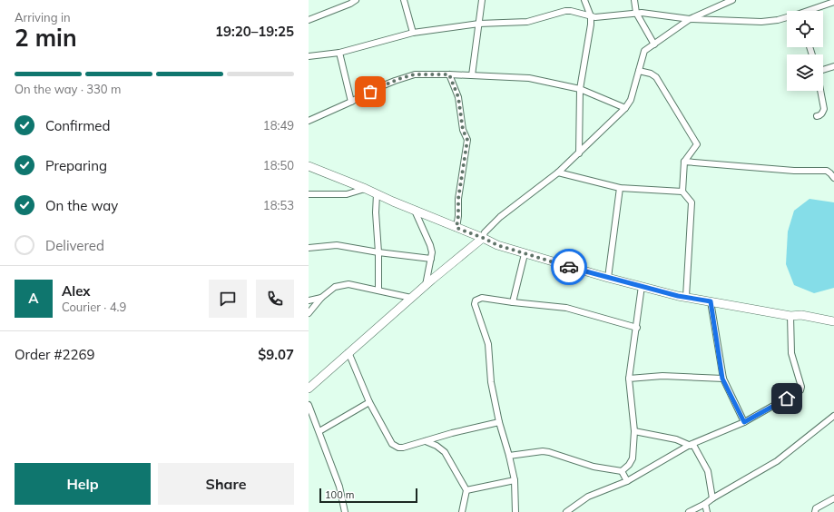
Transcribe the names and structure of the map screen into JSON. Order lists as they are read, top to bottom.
{
  "scale_bar": "100 m",
  "page": {
    "heading": ["2 min", "Arriving in", "19:20–19:25"],
    "panel": [
      "Alex",
      "Courier · 4.9",
      "Order #2269",
      "$9.07"
    ],
    "bar": "On the way · 330 m",
    "list": [
      ["Confirmed", "18:49"],
      ["Preparing", "18:50"],
      ["On the way", "18:53"],
      "Delivered"
    ],
    "round": "A",
    "buttons": ["Help", "Share"],
    "scale": "100 m"
  }
}
